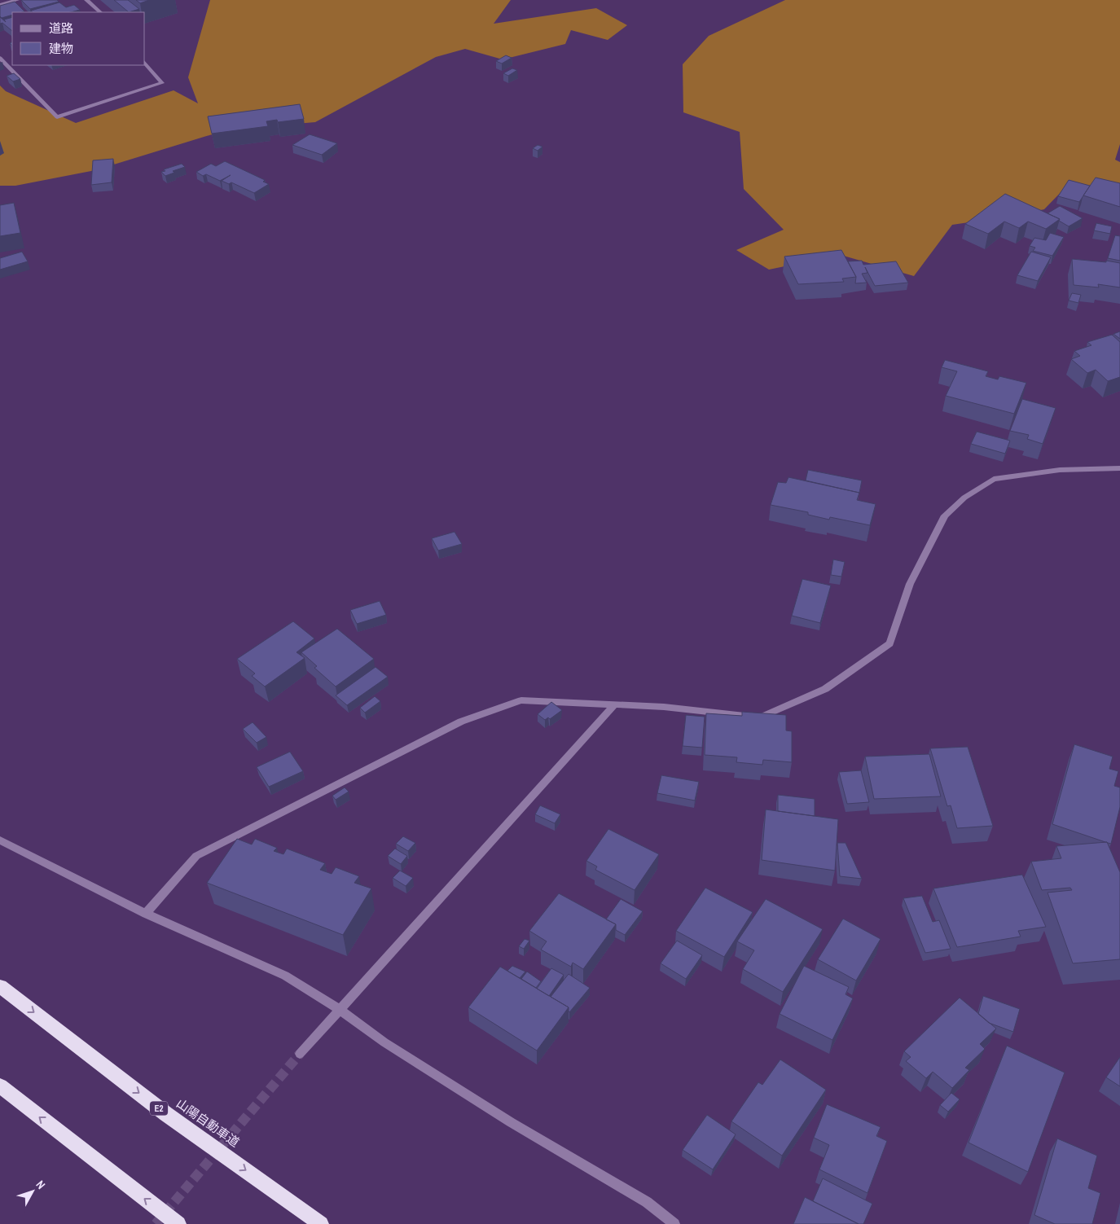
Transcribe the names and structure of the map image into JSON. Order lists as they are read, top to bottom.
{
  "streets": {
    "highway": ["E2", "山陽自動車道"]
  },
  "legend": ["道路", "建物"],
  "north": "top right"
}
